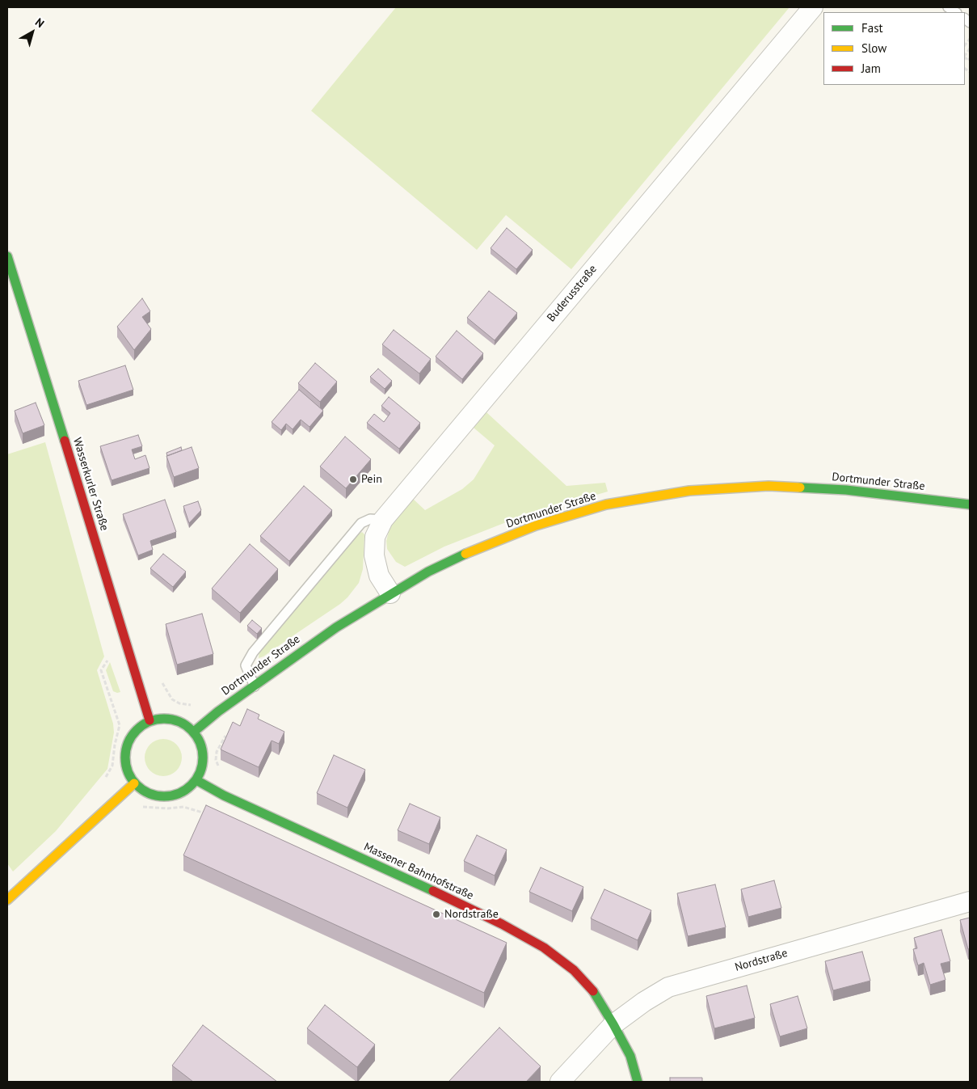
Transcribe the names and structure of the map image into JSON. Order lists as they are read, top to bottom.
{
  "streets": {
    "main road": ["Dortmunder Straße", "Wasserkurler Straße", "Massener Bahnhofstraße"],
    "street": ["Buderusstraße", "Nordstraße"]
  },
  "crossings": [
    ["Buderusstraße", "Dortmunder Straße"],
    ["Dortmunder Straße", "Wasserkurler Straße"],
    ["Dortmunder Straße", "Massener Bahnhofstraße"],
    ["Wasserkurler Straße", "Massener Bahnhofstraße"],
    ["Massener Bahnhofstraße", "Nordstraße"]
  ],
  "places": ["Pein", "Nordstraße"],
  "legend": ["Fast", "Slow", "Jam"],
  "north": "top right"
}
